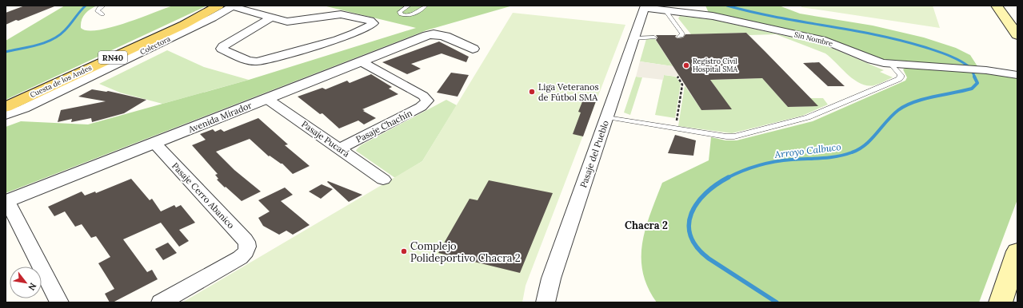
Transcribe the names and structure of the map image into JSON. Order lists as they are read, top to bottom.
{
  "streets": {
    "main road": ["RN40", "Cuesta de los Andes"],
    "street": [
      "Sin Nombre",
      "Colectora",
      "Avenida Mirador",
      "Pasaje Chachín",
      "Pasaje Pucará",
      "Pasaje del Pueblo",
      "Pasaje Cerro Abanico"
    ]
  },
  "crossings": [
    ["Sin Nombre", "Pasaje del Pueblo"],
    ["Avenida Mirador", "Pasaje Chachín"],
    ["Avenida Mirador", "Pasaje Pucará"],
    ["Avenida Mirador", "Pasaje Cerro Abanico"],
    ["Pasaje Chachín", "Pasaje Pucará"]
  ],
  "districts": ["Chacra 2"],
  "water": ["Arroyo Calbuco"],
  "places": ["Registro Civil Hospital SMA", "Liga Veteranos de Fútbol SMA", "Complejo Polideportivo Chacra 2"],
  "north": "bottom right"
}
